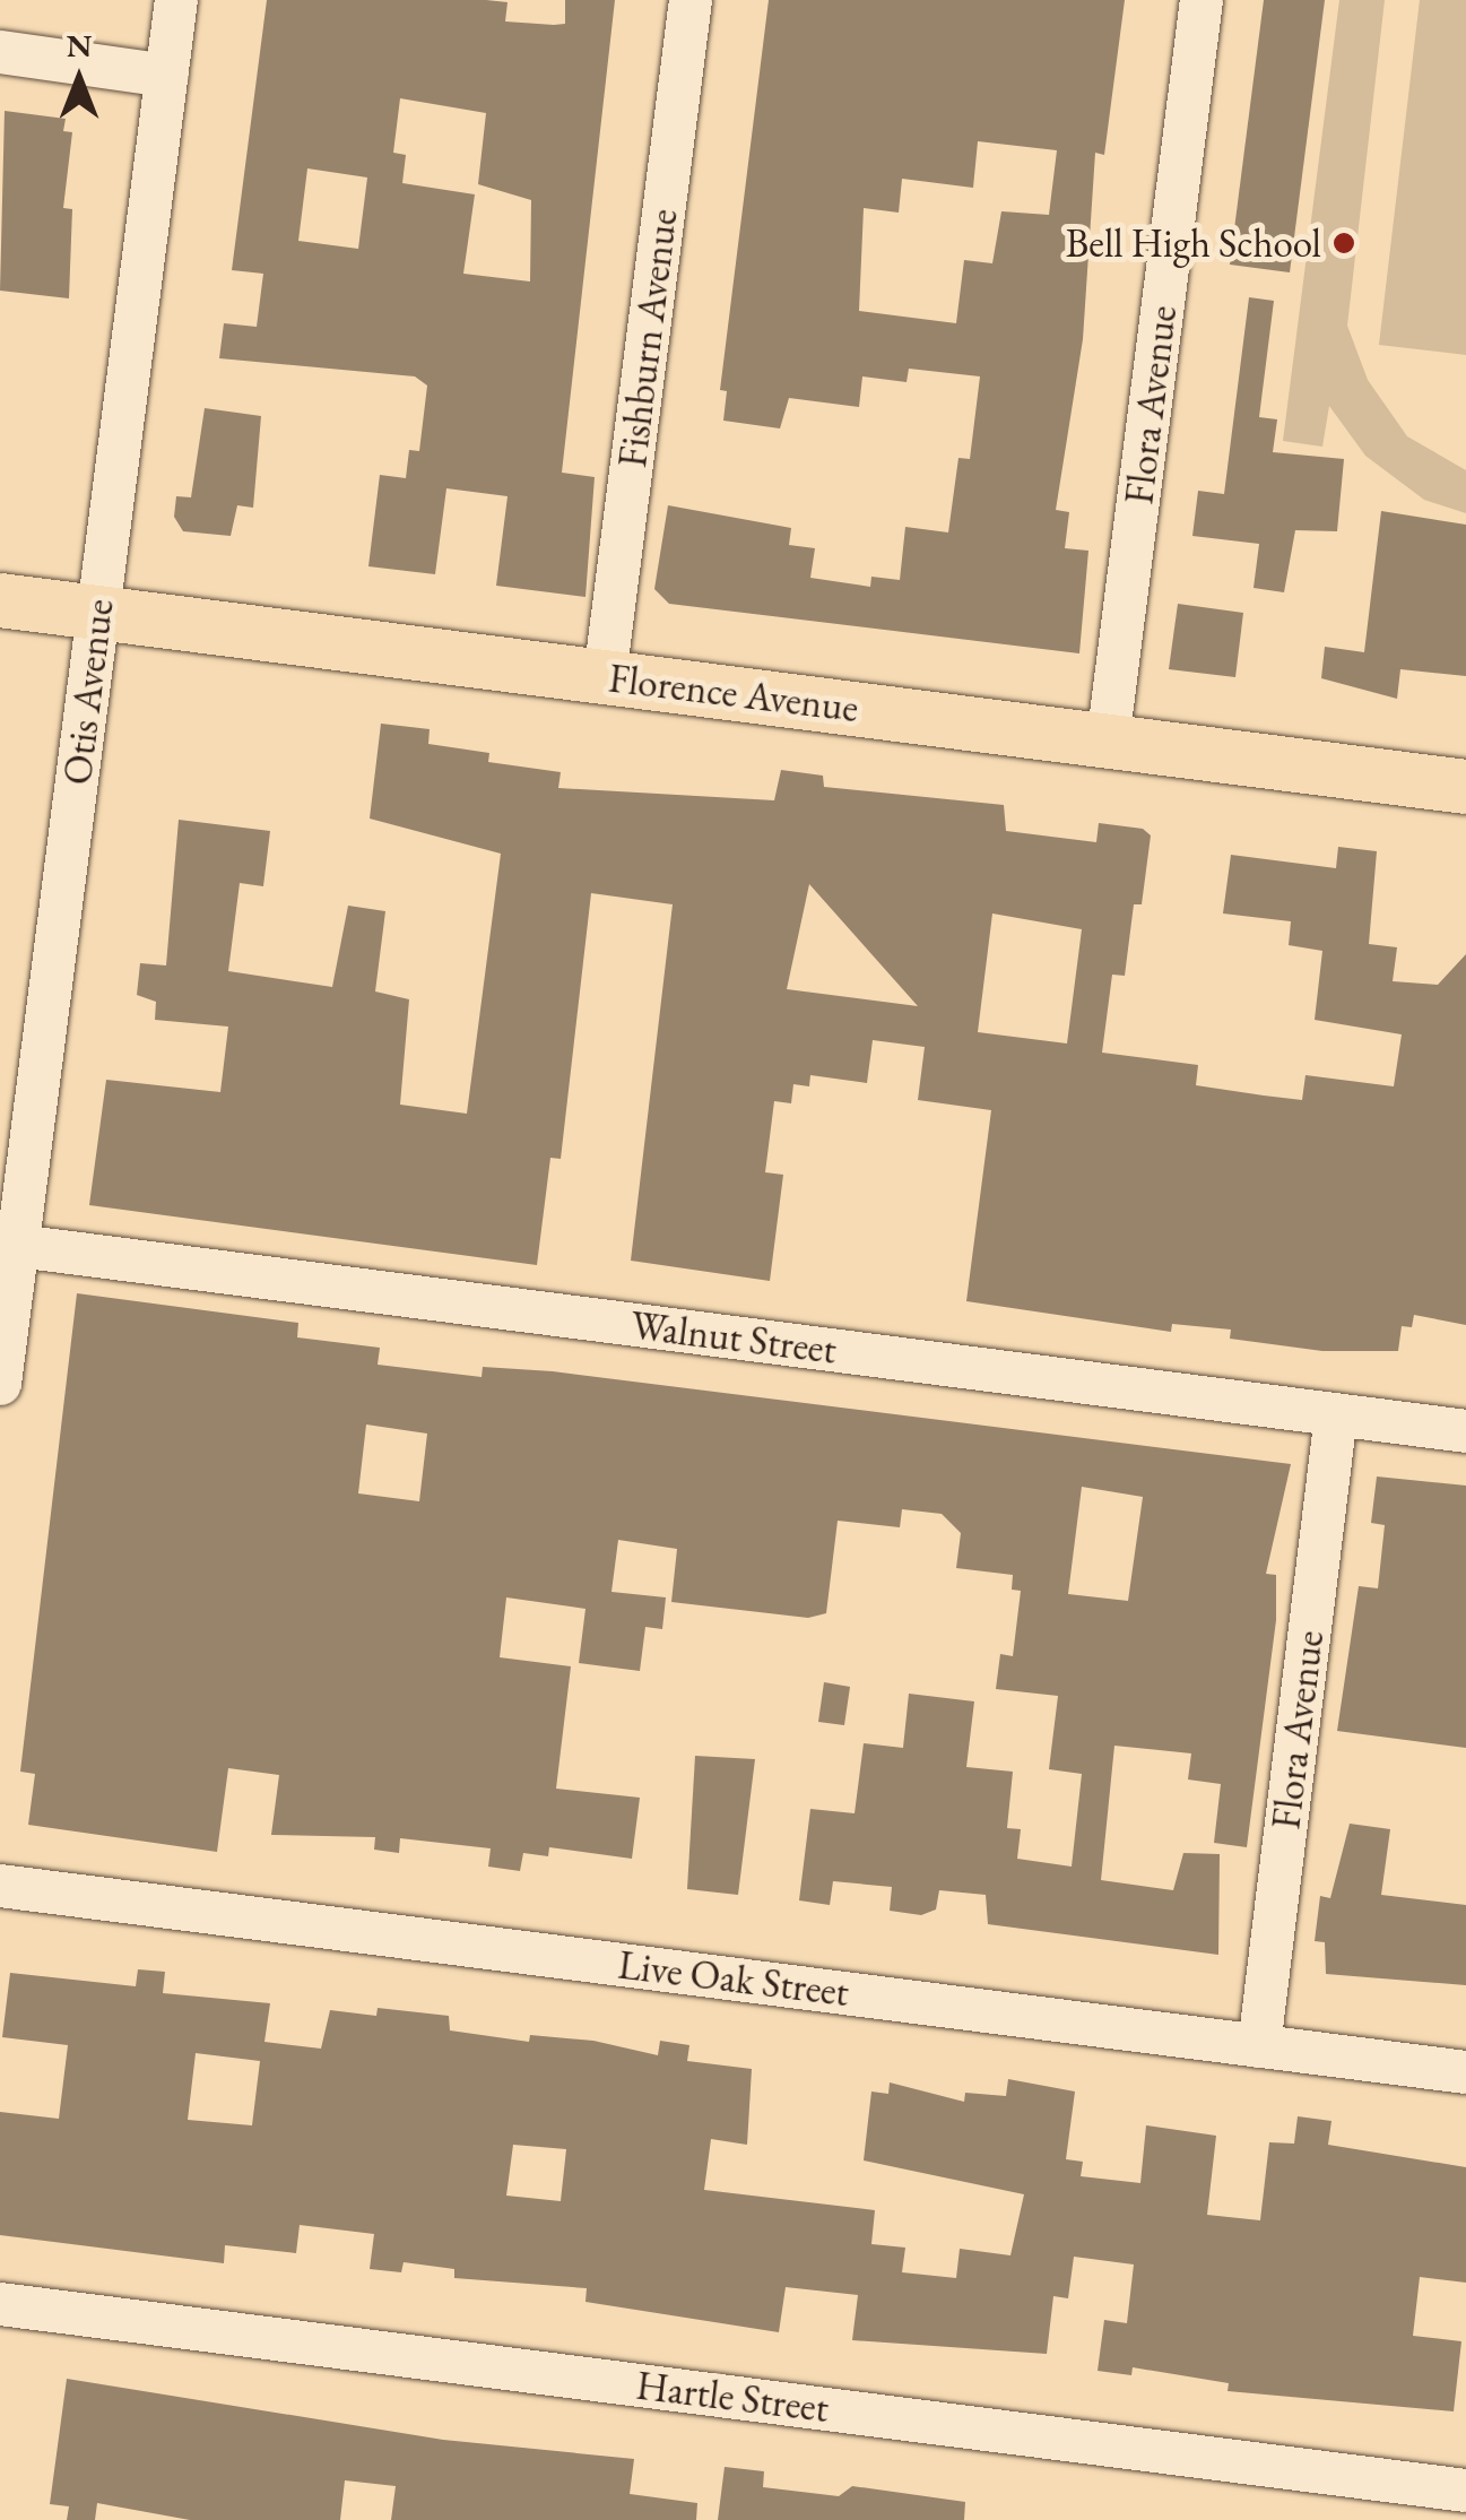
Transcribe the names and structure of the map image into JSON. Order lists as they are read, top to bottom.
{
  "streets": {
    "main road": ["Florence Avenue"],
    "street": [
      "Fishburn Avenue",
      "Flora Avenue",
      "Otis Avenue",
      "Walnut Street",
      "Live Oak Street",
      "Hartle Street"
    ]
  },
  "crossings": [
    ["Fishburn Avenue", "Florence Avenue"],
    ["Flora Avenue", "Florence Avenue"],
    ["Flora Avenue", "Walnut Street"],
    ["Flora Avenue", "Live Oak Street"],
    ["Otis Avenue", "Florence Avenue"],
    ["Otis Avenue", "Walnut Street"]
  ],
  "places": ["Bell High School"],
  "north": "top"
}
